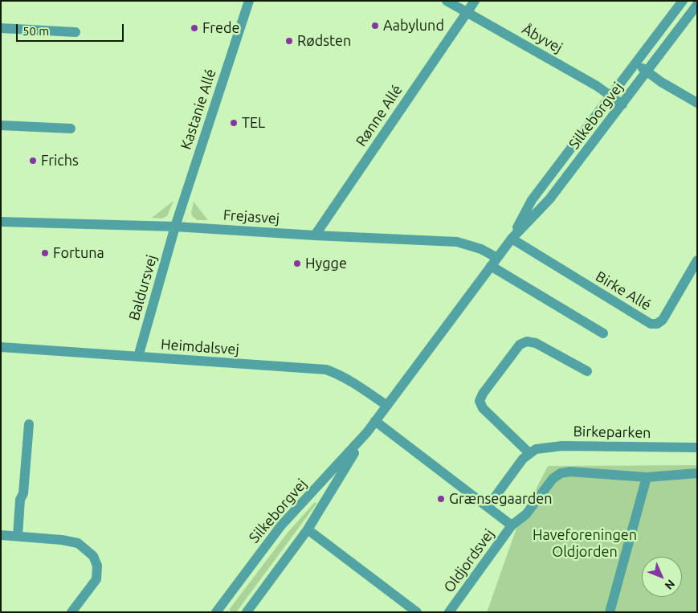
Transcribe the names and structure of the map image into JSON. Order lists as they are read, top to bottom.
{
  "streets": {
    "street": [
      "Åbyvej",
      "Kastanie Allé",
      "Rønne Allé",
      "Silkeborgvej",
      "Frejasvej",
      "Baldursvej",
      "Birke Allé",
      "Heimdalsvej",
      "Birkeparken",
      "Oldjordsvej"
    ]
  },
  "crossings": [
    ["Åbyvej", "Rønne Allé"],
    ["Åbyvej", "Silkeborgvej"],
    ["Kastanie Allé", "Frejasvej"],
    ["Kastanie Allé", "Baldursvej"],
    ["Rønne Allé", "Frejasvej"],
    ["Silkeborgvej", "Frejasvej"],
    ["Silkeborgvej", "Birke Allé"],
    ["Silkeborgvej", "Heimdalsvej"],
    ["Frejasvej", "Baldursvej"],
    ["Baldursvej", "Heimdalsvej"]
  ],
  "parks": ["Haveforeningen Oldjorden"],
  "places": [
    "Aabylund",
    "Frede",
    "Rødsten",
    "TEL",
    "Frichs",
    "Fortuna",
    "Hygge",
    "Grænsegaarden"
  ],
  "scale_bar": "50 m",
  "north": "bottom right"
}
